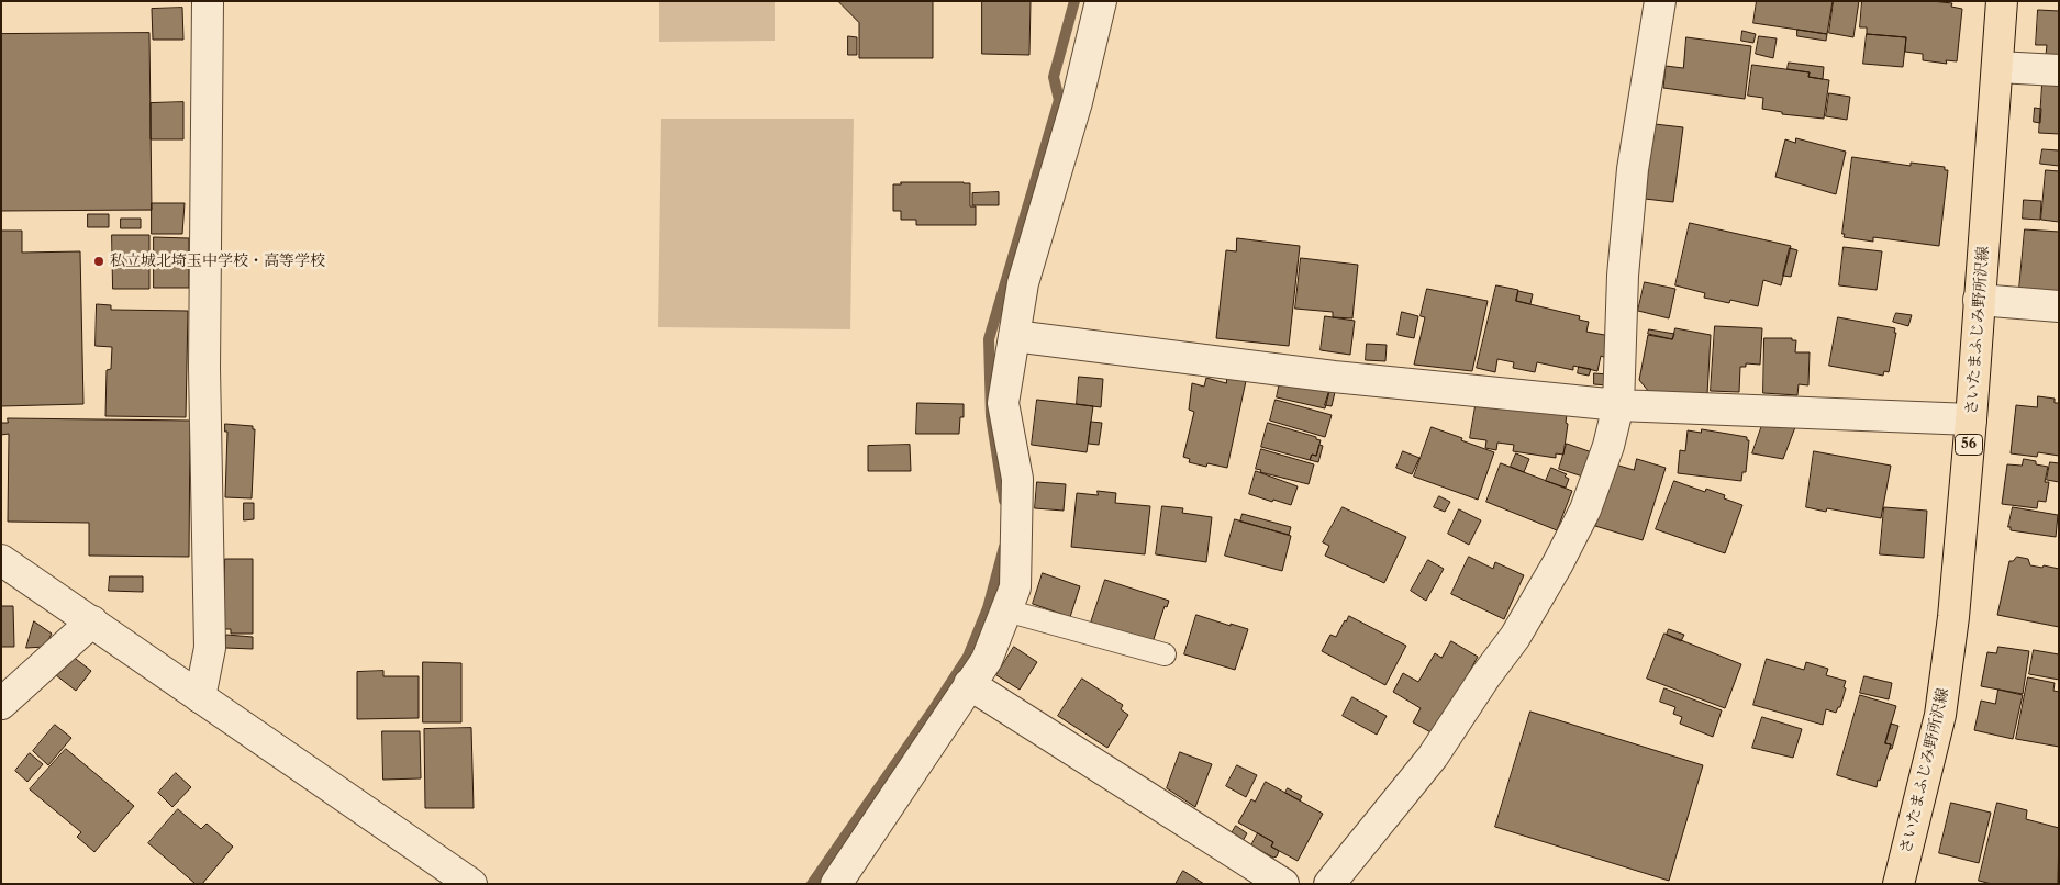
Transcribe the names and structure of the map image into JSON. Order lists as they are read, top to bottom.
{
  "streets": {
    "main road": ["さいたまふじみ野所沢線", "56"]
  },
  "places": ["私立城北埼玉中学校・高等学校"]
}
